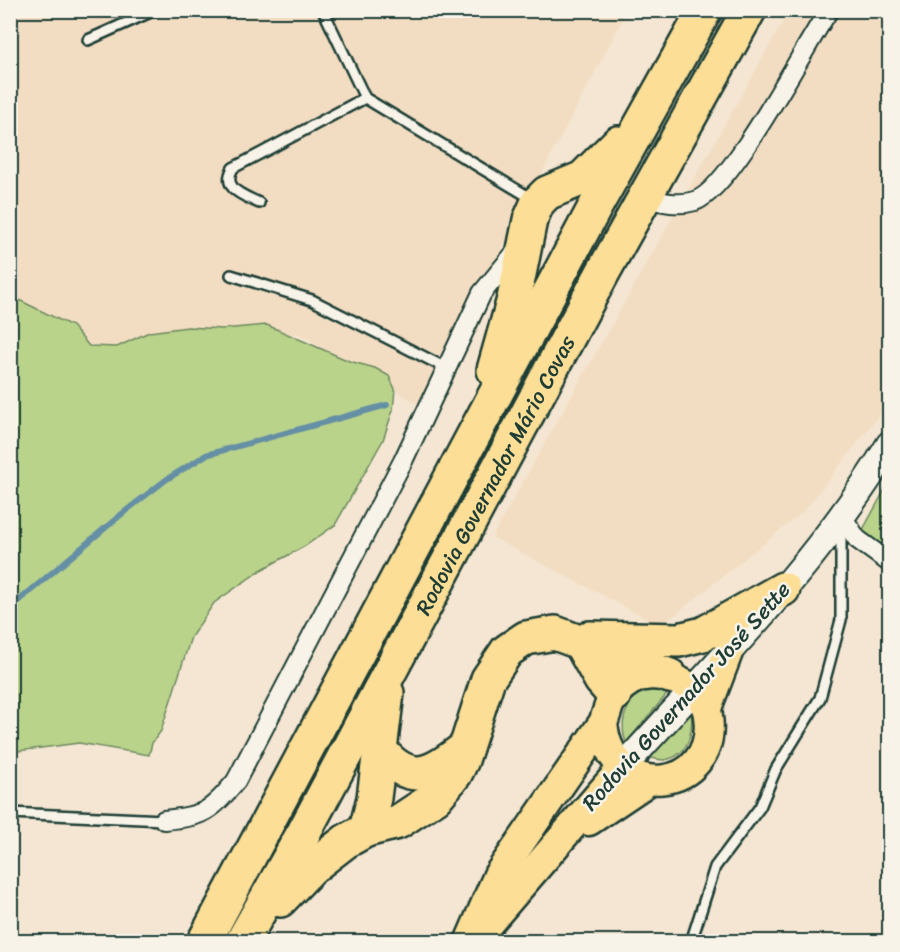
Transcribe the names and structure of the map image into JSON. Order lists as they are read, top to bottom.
{
  "streets": {
    "highway": ["Rodovia Governador Mário Covas"],
    "main road": ["Rodovia Governador José Sette"]
  }
}
